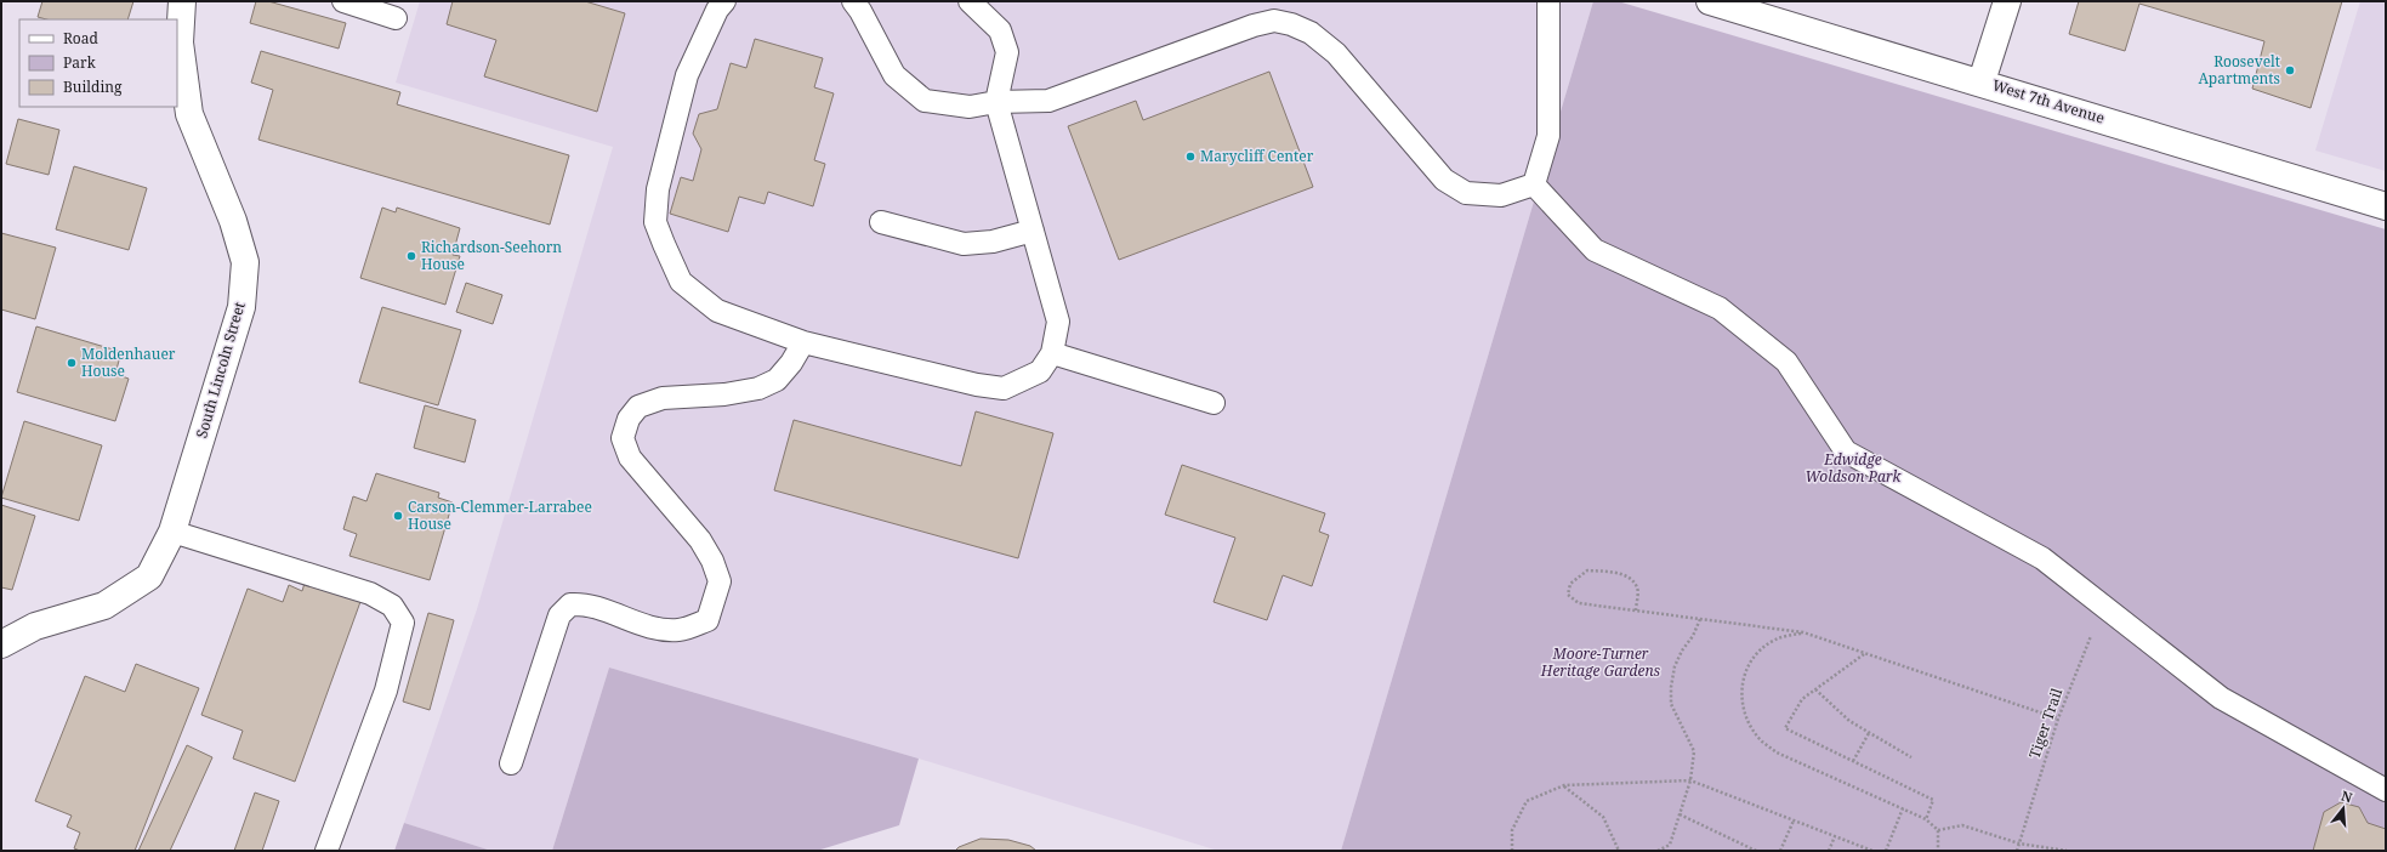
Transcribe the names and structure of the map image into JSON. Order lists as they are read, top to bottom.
{
  "streets": {
    "street": ["West 7th Avenue", "South Lincoln Street"],
    "path": ["Tiger Trail"]
  },
  "parks": ["Edwidge Woldson Park", "Moore-Turner Heritage Gardens"],
  "places": [
    "Roosevelt Apartments",
    "Marycliff Center",
    "Richardson-Seehorn House",
    "Moldenhauer House",
    "Carson-Clemmer-Larrabee House"
  ],
  "legend": ["Road", "Park", "Building"],
  "north": "top"
}
